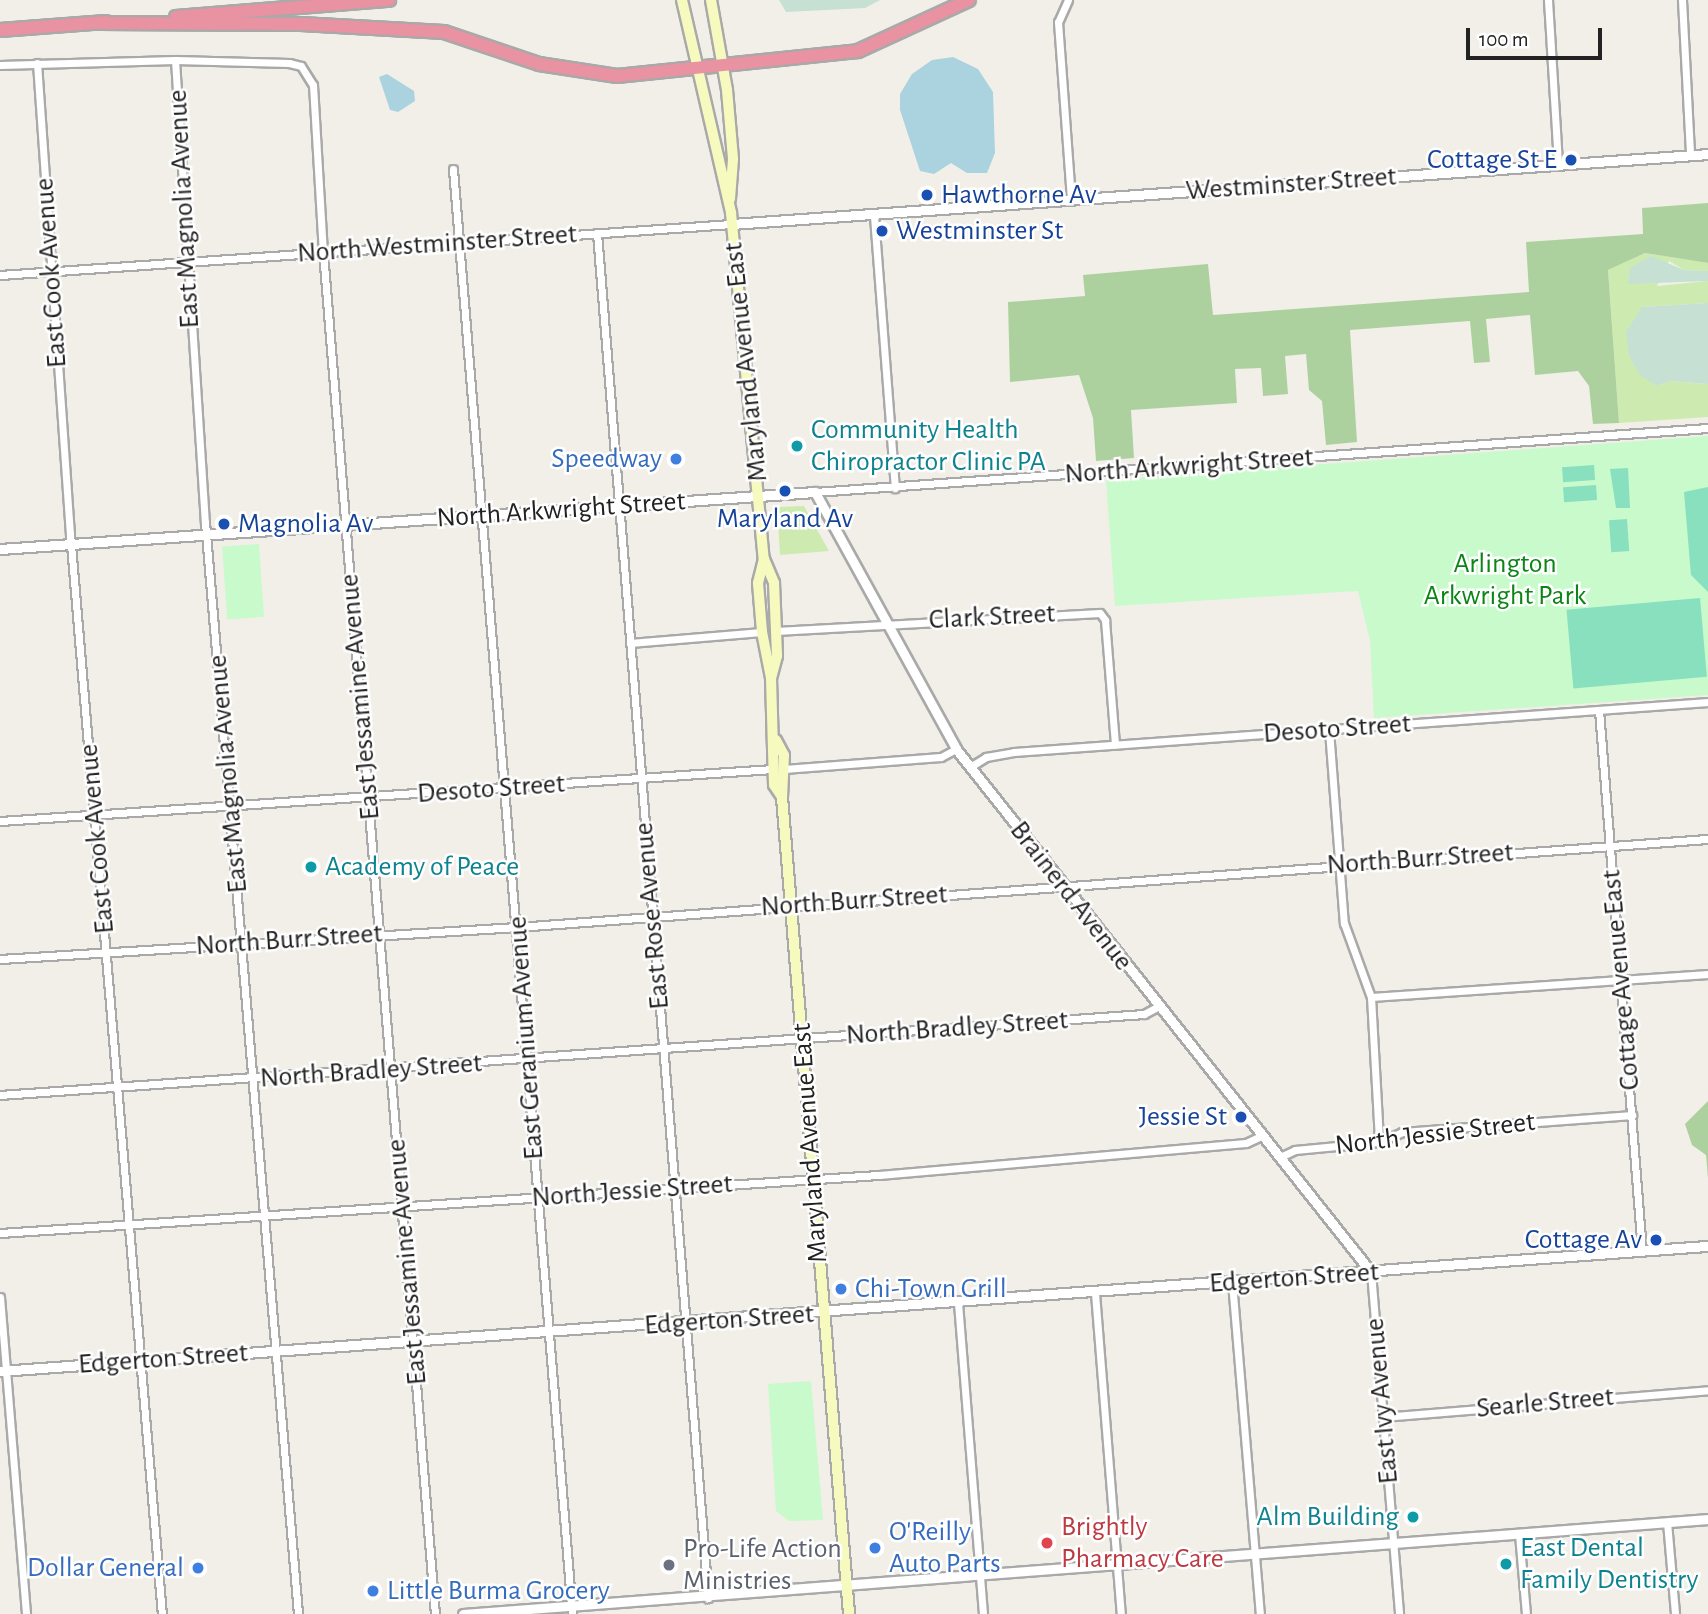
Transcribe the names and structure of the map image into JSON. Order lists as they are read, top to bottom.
{
  "streets": {
    "main road": ["Maryland Avenue East"],
    "street": [
      "Westminster Street",
      "East Magnolia Avenue",
      "North Westminster Street",
      "East Cook Avenue",
      "North Arkwright Street",
      "Clark Street",
      "East Jessamine Avenue",
      "Desoto Street",
      "North Burr Street",
      "Brainerd Avenue",
      "East Rose Avenue",
      "Cottage Avenue East",
      "North Bradley Street",
      "East Geranium Avenue",
      "North Jessie Street",
      "Edgerton Street",
      "East Ivy Avenue",
      "Searle Street"
    ]
  },
  "crossings": [
    ["Westminster Street", "North Westminster Street"],
    ["East Magnolia Avenue", "North Westminster Street"],
    ["East Magnolia Avenue", "North Arkwright Street"],
    ["East Magnolia Avenue", "East Jessamine Avenue"],
    ["East Magnolia Avenue", "Desoto Street"],
    ["East Magnolia Avenue", "North Burr Street"],
    ["East Magnolia Avenue", "North Bradley Street"],
    ["East Magnolia Avenue", "North Jessie Street"],
    ["East Magnolia Avenue", "Edgerton Street"],
    ["North Westminster Street", "East Cook Avenue"],
    ["North Westminster Street", "Maryland Avenue East"],
    ["North Westminster Street", "East Jessamine Avenue"],
    ["North Westminster Street", "East Rose Avenue"],
    ["North Westminster Street", "East Geranium Avenue"],
    ["East Cook Avenue", "North Arkwright Street"],
    ["East Cook Avenue", "Desoto Street"],
    ["East Cook Avenue", "North Burr Street"],
    ["East Cook Avenue", "North Bradley Street"],
    ["East Cook Avenue", "North Jessie Street"],
    ["East Cook Avenue", "Edgerton Street"],
    ["Maryland Avenue East", "North Arkwright Street"],
    ["Maryland Avenue East", "Clark Street"],
    ["Maryland Avenue East", "Desoto Street"],
    ["Maryland Avenue East", "North Burr Street"],
    ["Maryland Avenue East", "North Bradley Street"],
    ["Maryland Avenue East", "North Jessie Street"],
    ["Maryland Avenue East", "Edgerton Street"],
    ["North Arkwright Street", "East Jessamine Avenue"],
    ["North Arkwright Street", "Brainerd Avenue"],
    ["North Arkwright Street", "East Rose Avenue"],
    ["North Arkwright Street", "East Geranium Avenue"],
    ["Clark Street", "Desoto Street"],
    ["Clark Street", "Brainerd Avenue"],
    ["East Jessamine Avenue", "Desoto Street"],
    ["East Jessamine Avenue", "North Burr Street"],
    ["East Jessamine Avenue", "North Bradley Street"],
    ["East Jessamine Avenue", "North Jessie Street"],
    ["East Jessamine Avenue", "Edgerton Street"],
    ["Desoto Street", "Brainerd Avenue"],
    ["Desoto Street", "East Rose Avenue"],
    ["Desoto Street", "Cottage Avenue East"],
    ["Desoto Street", "East Geranium Avenue"],
    ["North Burr Street", "Brainerd Avenue"],
    ["North Burr Street", "East Rose Avenue"],
    ["North Burr Street", "Cottage Avenue East"],
    ["North Burr Street", "East Geranium Avenue"],
    ["Brainerd Avenue", "North Bradley Street"],
    ["Brainerd Avenue", "North Jessie Street"],
    ["Brainerd Avenue", "Edgerton Street"],
    ["Brainerd Avenue", "East Ivy Avenue"],
    ["East Rose Avenue", "North Bradley Street"],
    ["East Rose Avenue", "North Jessie Street"],
    ["East Rose Avenue", "Edgerton Street"],
    ["Cottage Avenue East", "North Jessie Street"],
    ["Cottage Avenue East", "Edgerton Street"],
    ["North Bradley Street", "East Geranium Avenue"],
    ["East Geranium Avenue", "North Jessie Street"],
    ["East Geranium Avenue", "Edgerton Street"],
    ["Edgerton Street", "East Ivy Avenue"],
    ["East Ivy Avenue", "Searle Street"]
  ],
  "parks": ["Arlington Arkwright Park"],
  "places": [
    "Cottage St E",
    "Hawthorne Av",
    "Westminster St",
    "Community Health Chiropractor Clinic PA",
    "Speedway",
    "Maryland Av",
    "Magnolia Av",
    "Academy of Peace",
    "Jessie St",
    "Cottage Av",
    "Chi-Town Grill",
    "Alm Building",
    "Brightly Pharmacy Care",
    "O'Reilly Auto Parts",
    "East Dental Family Dentistry",
    "Pro-Life Action Ministries",
    "Dollar General",
    "Little Burma Grocery"
  ],
  "scale_bar": "100 m"
}
